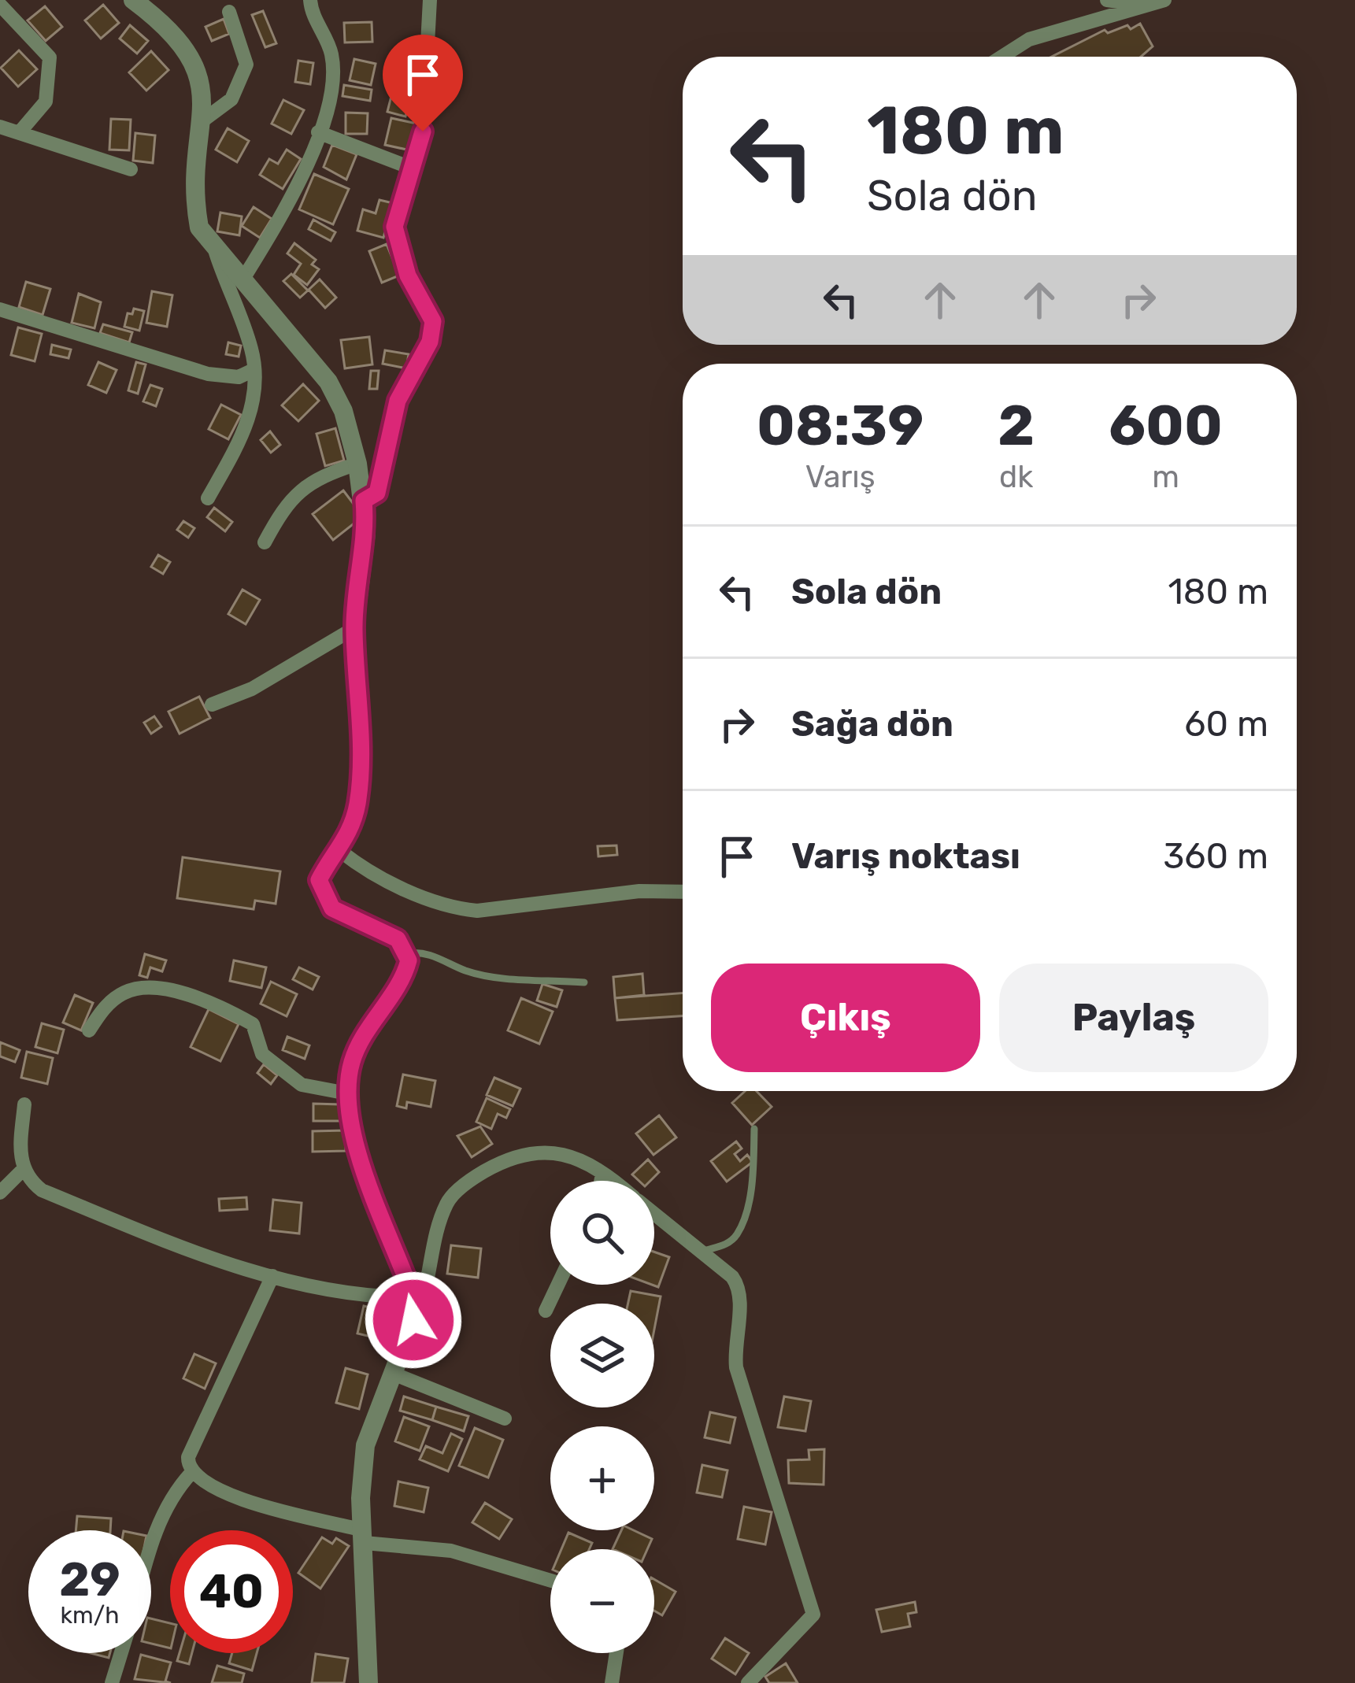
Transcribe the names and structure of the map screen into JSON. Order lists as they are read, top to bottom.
{
  "page": {
    "turn": ["180 m", "Sola dön"],
    "eta": [
      "08:39",
      "Varış",
      "2",
      "dk",
      "600",
      "m"
    ],
    "list": [
      {
        "name": "Sola dön",
        "value": "180 m"
      },
      {
        "name": "Sağa dön",
        "value": "60 m"
      },
      {
        "name": "Varış noktası",
        "value": "360 m"
      }
    ],
    "buttons": ["Çıkış", "Paylaş"],
    "map_buttons": ["+", "−"],
    "speed": "29 km/h",
    "limit": "40"
  }
}
